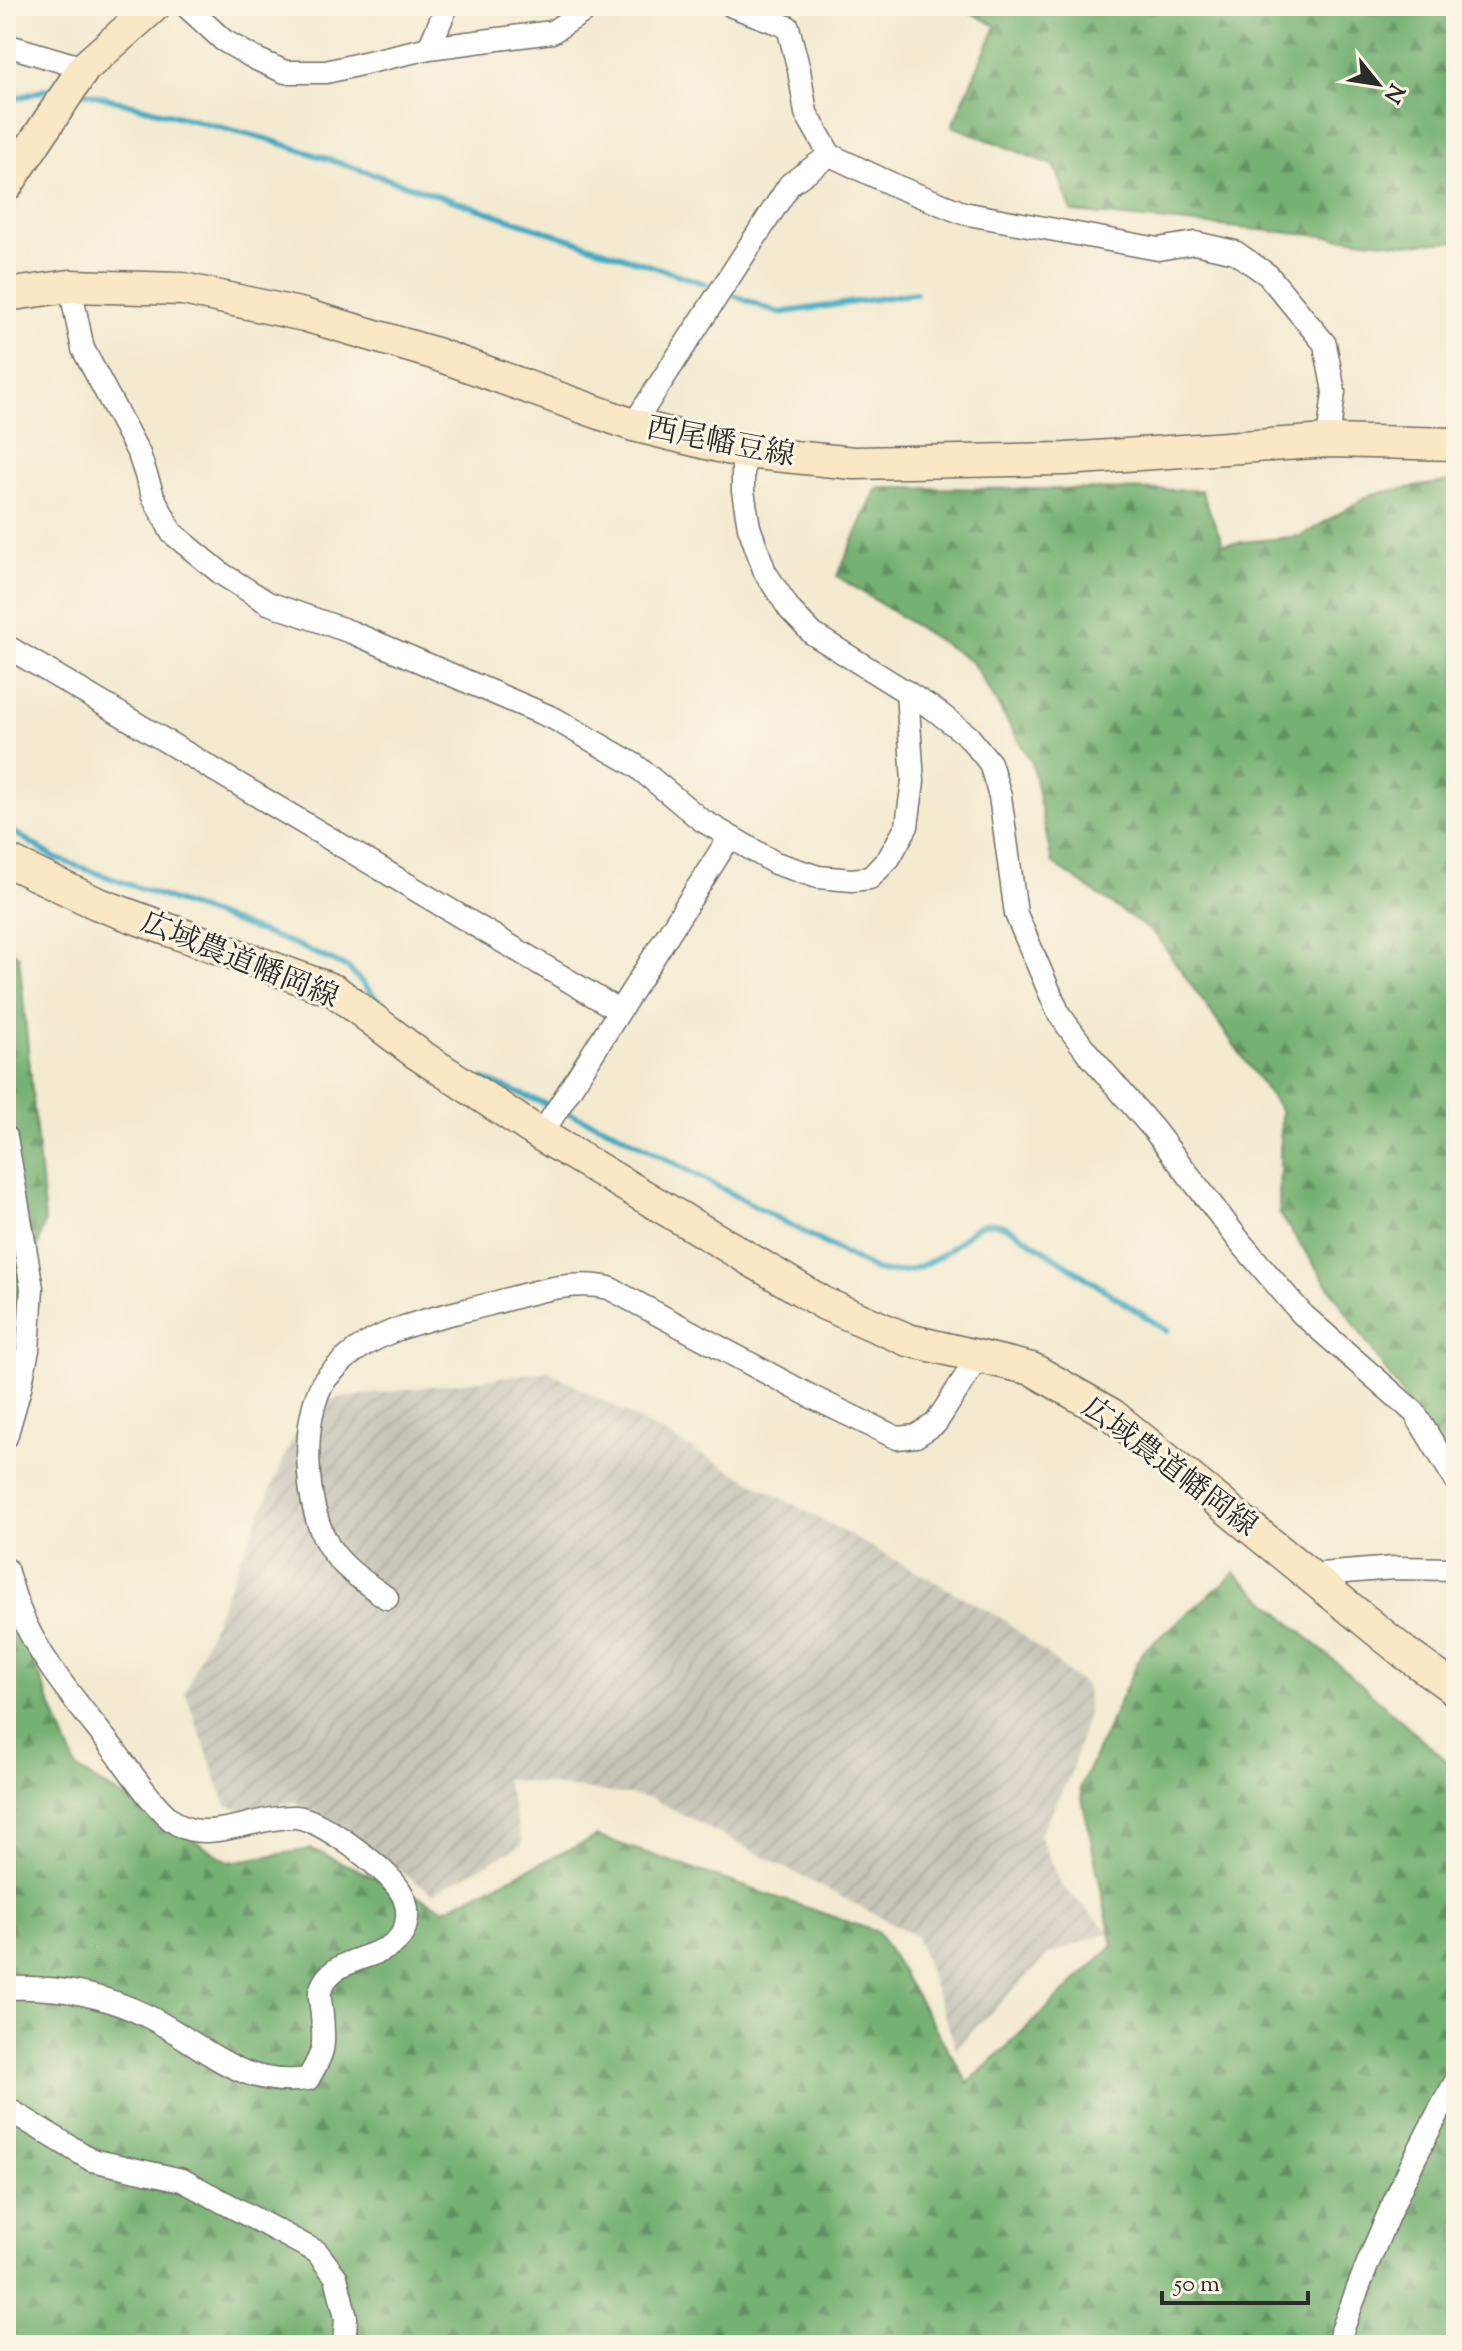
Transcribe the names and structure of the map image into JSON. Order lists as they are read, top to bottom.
{
  "streets": {
    "street": ["西尾幡豆線", "広域農道幡岡線"]
  },
  "scale_bar": "50 m",
  "north": "bottom right"
}
